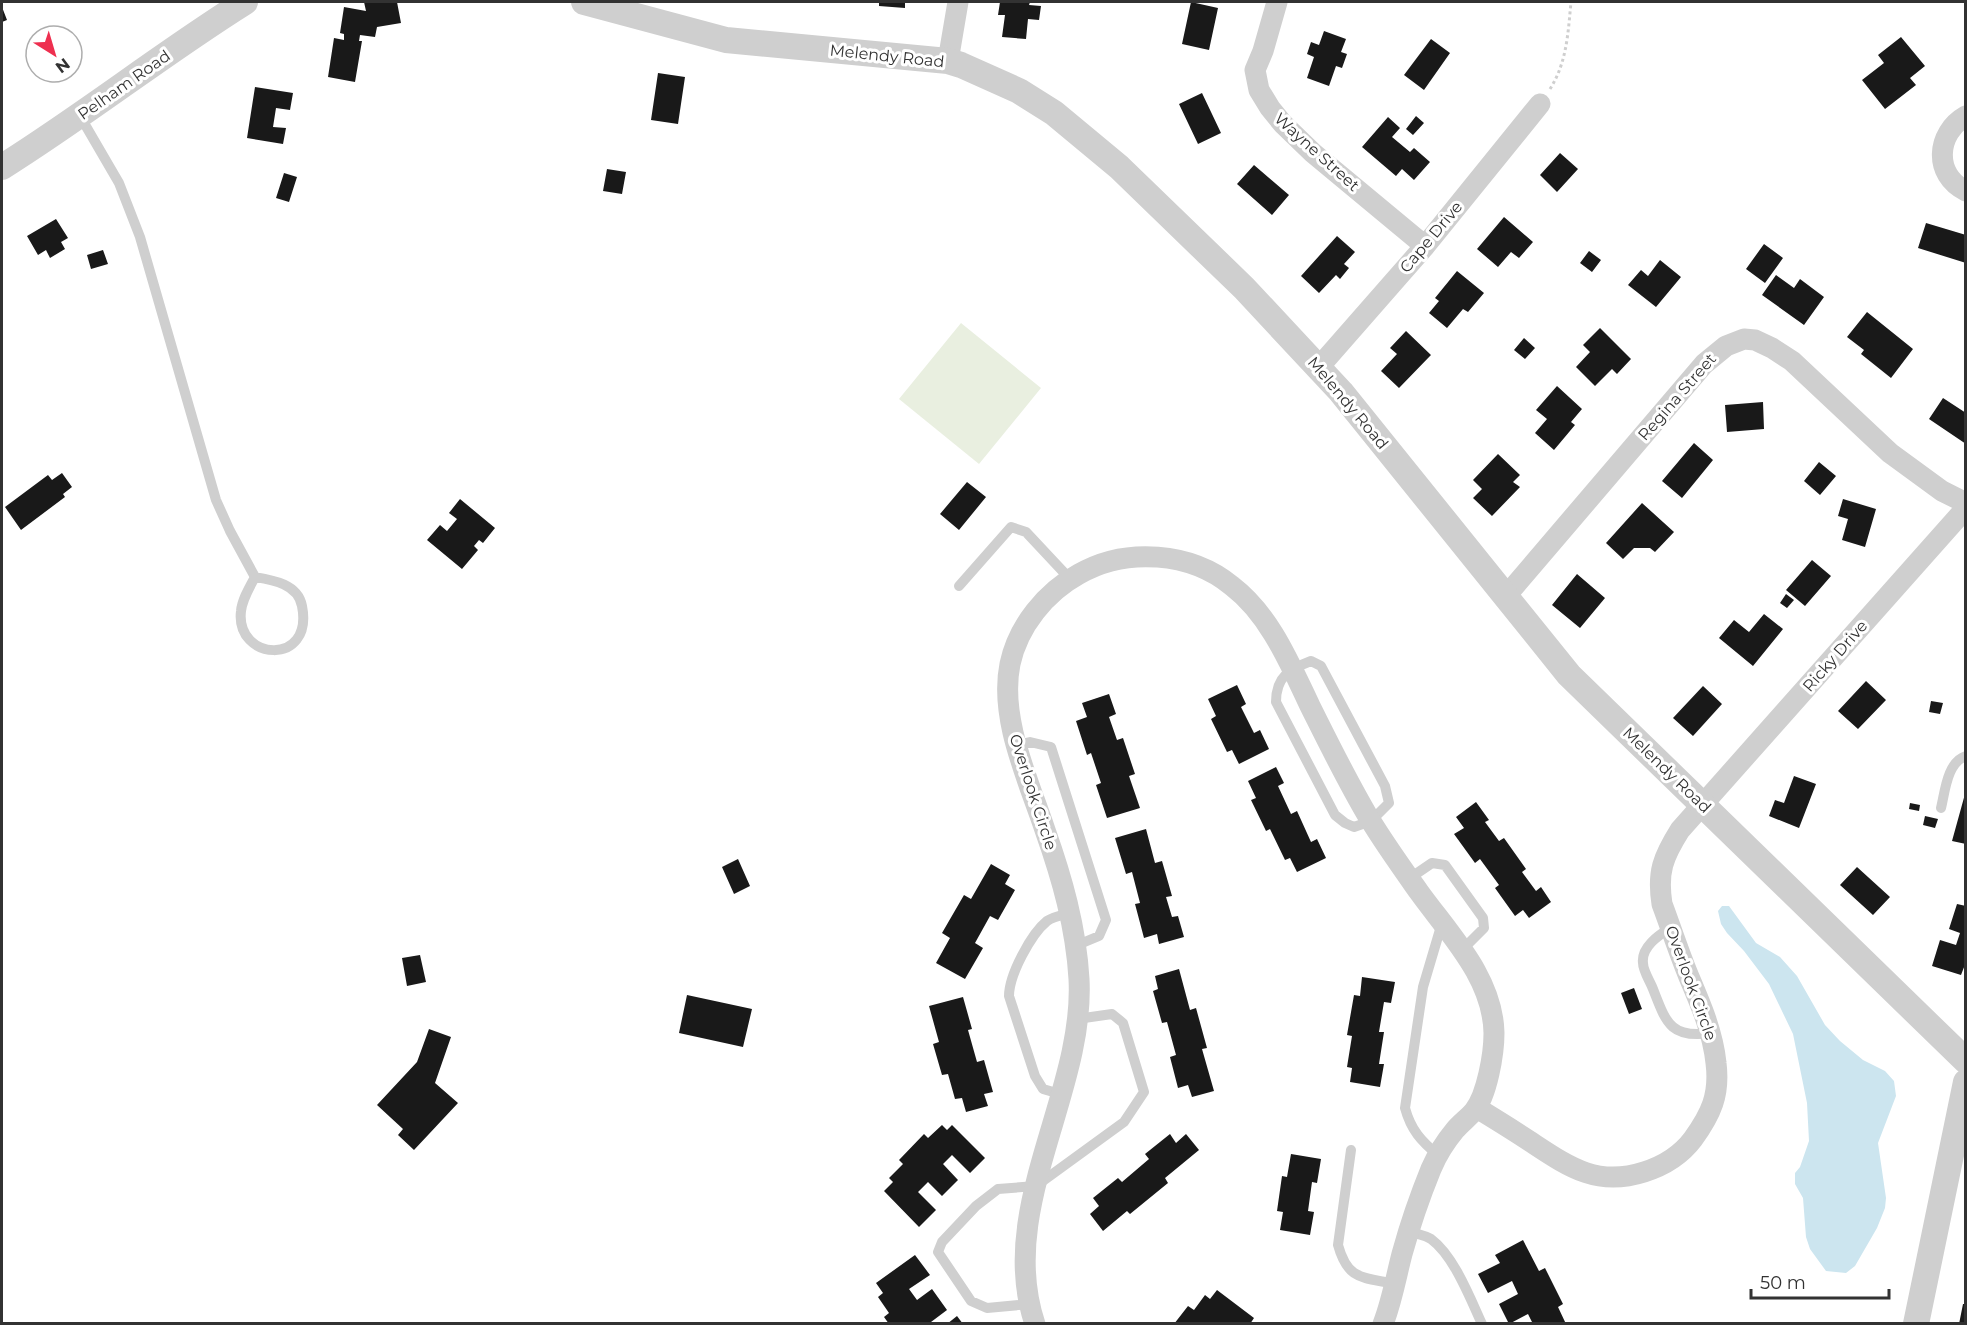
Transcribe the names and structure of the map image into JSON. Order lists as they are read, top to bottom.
{
  "streets": {
    "street": [
      "Melendy Road",
      "Pelham Road",
      "Wayne Street",
      "Cape Drive",
      "Regina Street",
      "Ricky Drive",
      "Overlook Circle"
    ]
  },
  "crossings": [
    ["Melendy Road", "Cape Drive"],
    ["Melendy Road", "Regina Street"],
    ["Melendy Road", "Ricky Drive"],
    ["Melendy Road", "Overlook Circle"],
    ["Wayne Street", "Cape Drive"],
    ["Regina Street", "Ricky Drive"],
    ["Ricky Drive", "Overlook Circle"]
  ],
  "scale_bar": "50 m",
  "north": "bottom right"
}
